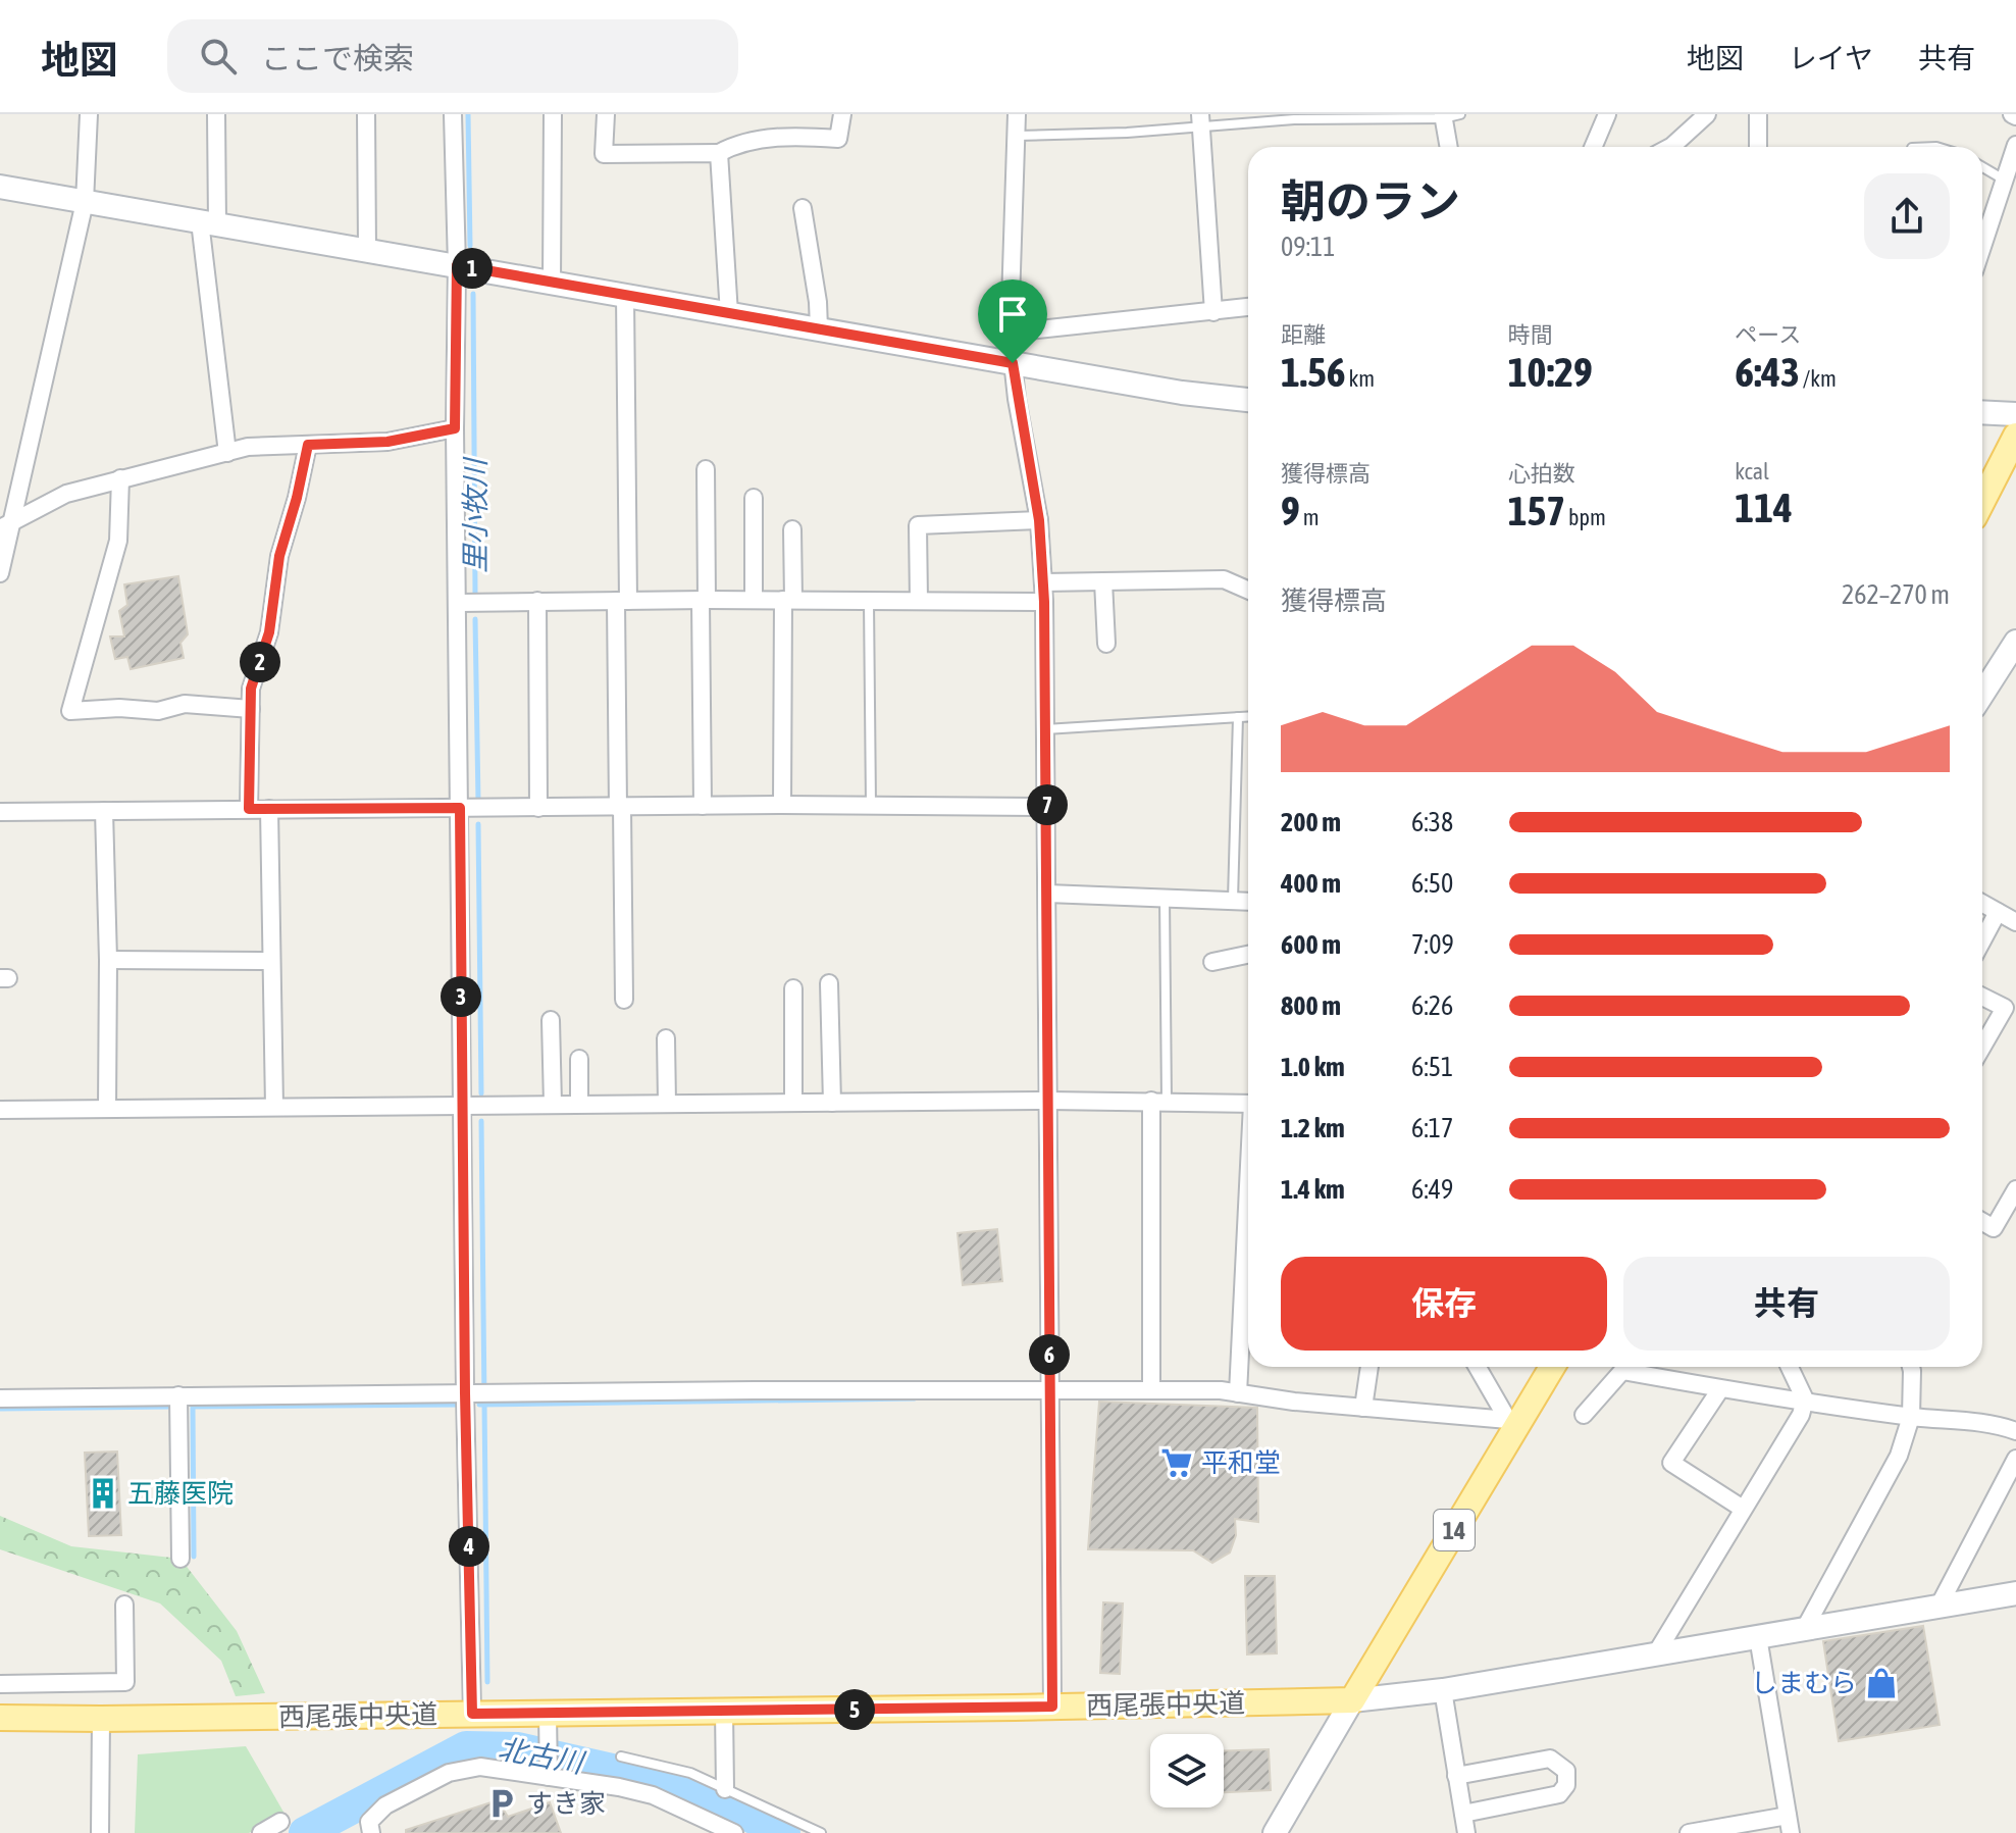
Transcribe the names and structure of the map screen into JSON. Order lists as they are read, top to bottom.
{
  "streets": {
    "main road": ["14", "西尾張中央道"]
  },
  "crossings": [
    ["14", "西尾張中央道"]
  ],
  "water": ["里小牧川", "北古川"],
  "places": {
    "supermarket": ["平和堂"],
    "building": ["五藤医院"],
    "shop": ["しまむら"],
    "parking": ["すき家"]
  },
  "page": {
    "header": "地図",
    "search": "ここで検索",
    "nav": ["地図", "レイヤ", "共有"],
    "heading": ["朝のラン", "09:11"],
    "pins": [
      "1",
      "2",
      "7",
      "3",
      "6",
      "4",
      "5"
    ],
    "stats": [
      ["距離", "1.56 km"],
      ["時間", "10:29"],
      ["ペース", "6:43 /km"],
      ["獲得標高", "9 m"],
      ["心拍数", "157 bpm"],
      ["kcal", "114"]
    ],
    "chart": ["獲得標高", "262–270 m"],
    "list": [
      {
        "name": "200 m",
        "note": "6:38"
      },
      {
        "name": "400 m",
        "note": "6:50"
      },
      {
        "name": "600 m",
        "note": "7:09"
      },
      {
        "name": "800 m",
        "note": "6:26"
      },
      {
        "name": "1.0 km",
        "note": "6:51"
      },
      {
        "name": "1.2 km",
        "note": "6:17"
      },
      {
        "name": "1.4 km",
        "note": "6:49"
      }
    ],
    "buttons": ["保存", "共有"]
  }
}
